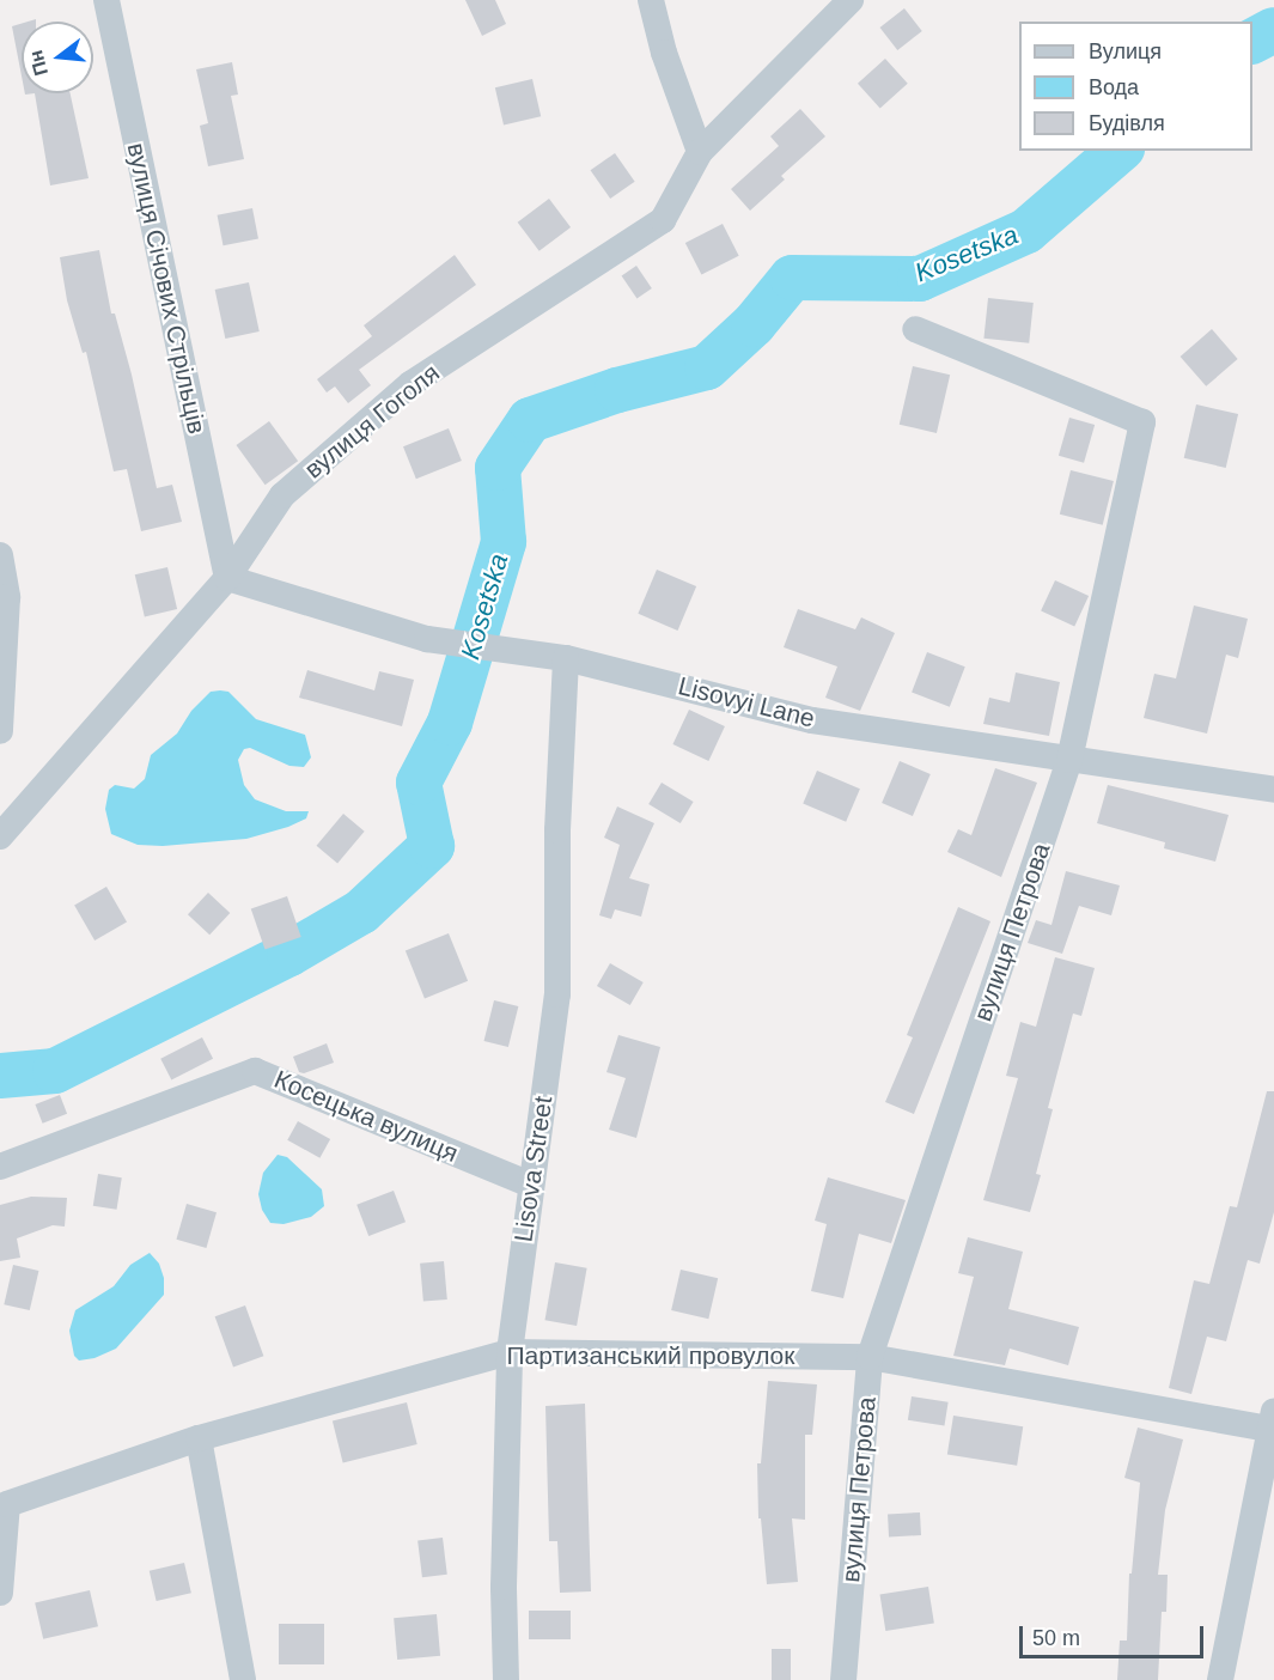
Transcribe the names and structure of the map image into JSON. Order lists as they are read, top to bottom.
{
  "streets": {
    "street": [
      "вулиця Січових Стрільців",
      "вулиця Гоголя",
      "Lisovyi Lane",
      "вулиця Петрова",
      "Косецька вулиця",
      "Lisova Street",
      "Партизанський провулок"
    ]
  },
  "crossings": [
    ["вулиця Січових Стрільців", "вулиця Гоголя"],
    ["вулиця Січових Стрільців", "Lisovyi Lane"],
    ["вулиця Гоголя", "Lisovyi Lane"],
    ["Lisovyi Lane", "вулиця Петрова"],
    ["Lisovyi Lane", "Lisova Street"],
    ["вулиця Петрова", "Партизанський провулок"],
    ["Косецька вулиця", "Lisova Street"],
    ["Lisova Street", "Партизанський провулок"]
  ],
  "water": ["Kosetska"],
  "legend": ["Вулиця", "Вода", "Будівля"],
  "scale_bar": "50 m",
  "north": "left"
}
